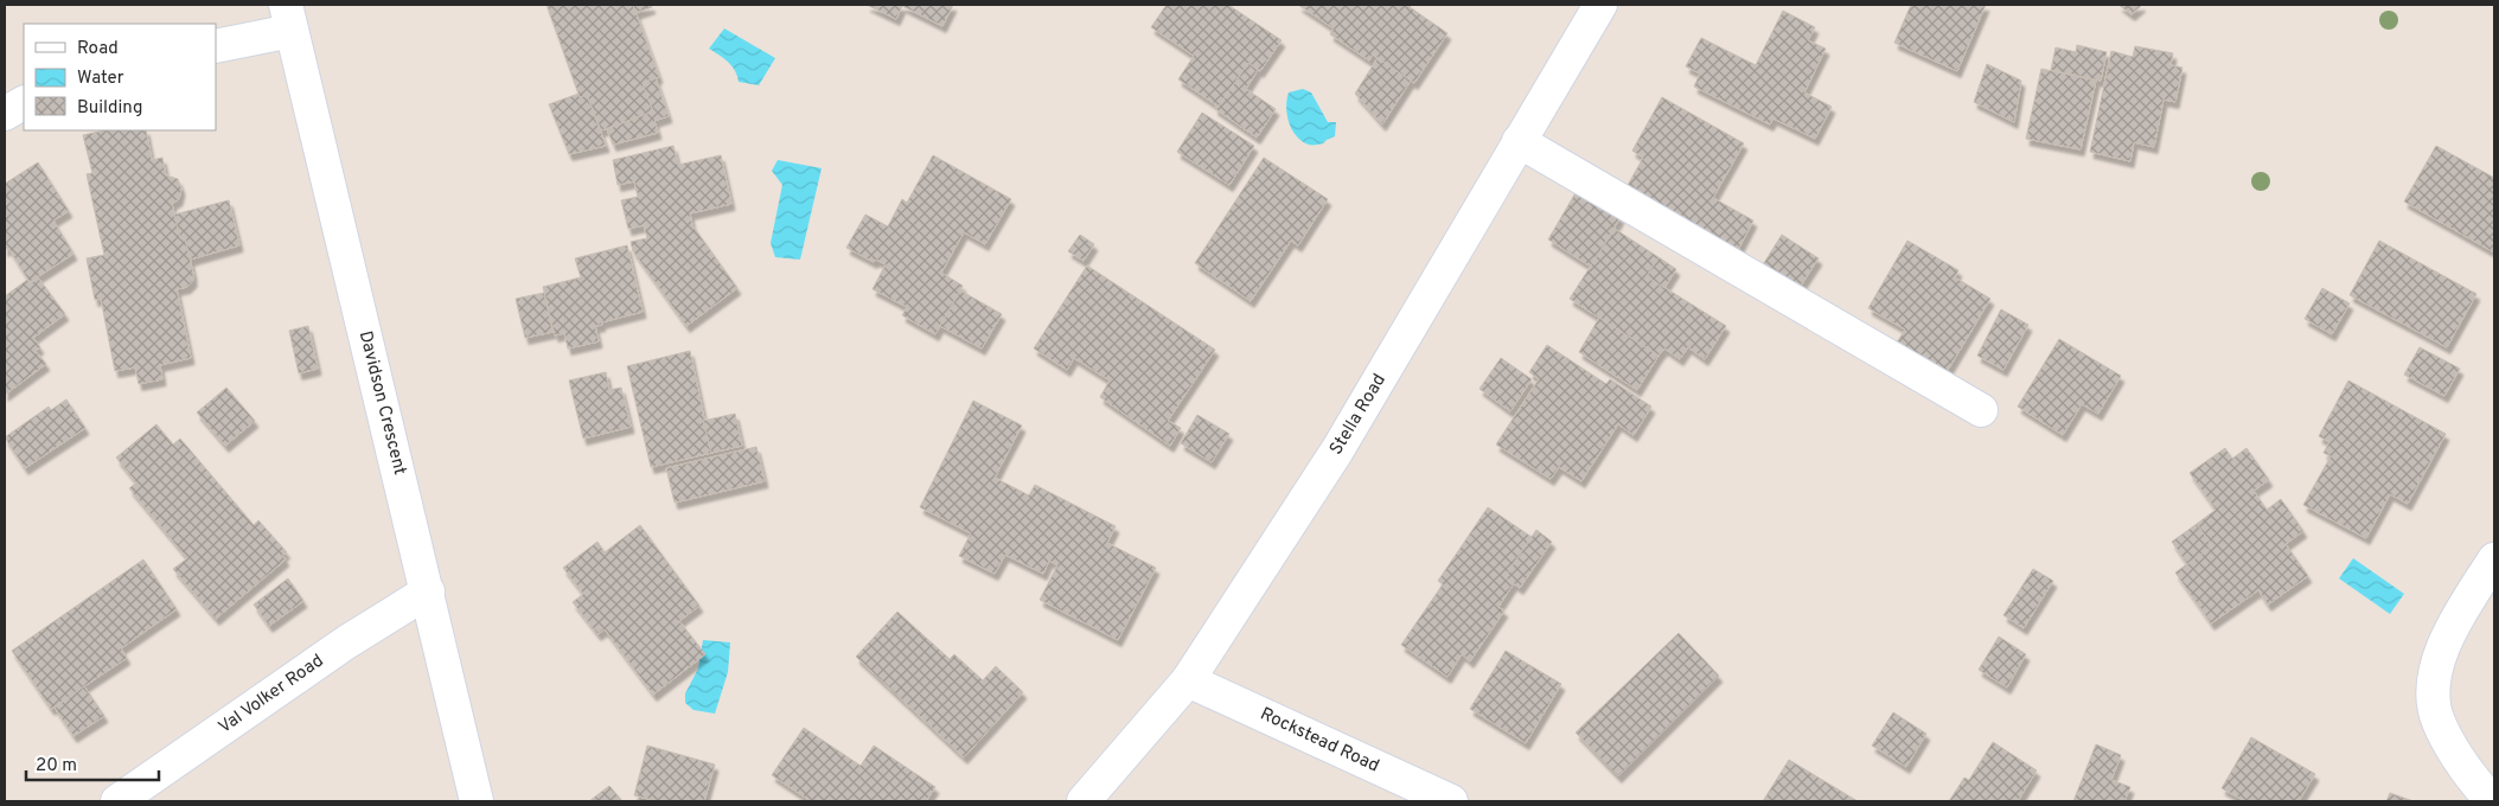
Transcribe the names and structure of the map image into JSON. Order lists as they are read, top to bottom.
{
  "streets": {
    "street": [
      "Davidson Crescent",
      "Stella Road",
      "Val Volker Road",
      "Rockstead Road"
    ]
  },
  "crossings": [
    ["Davidson Crescent", "Val Volker Road"],
    ["Stella Road", "Rockstead Road"]
  ],
  "legend": ["Road", "Water", "Building"],
  "scale_bar": "20 m"
}
